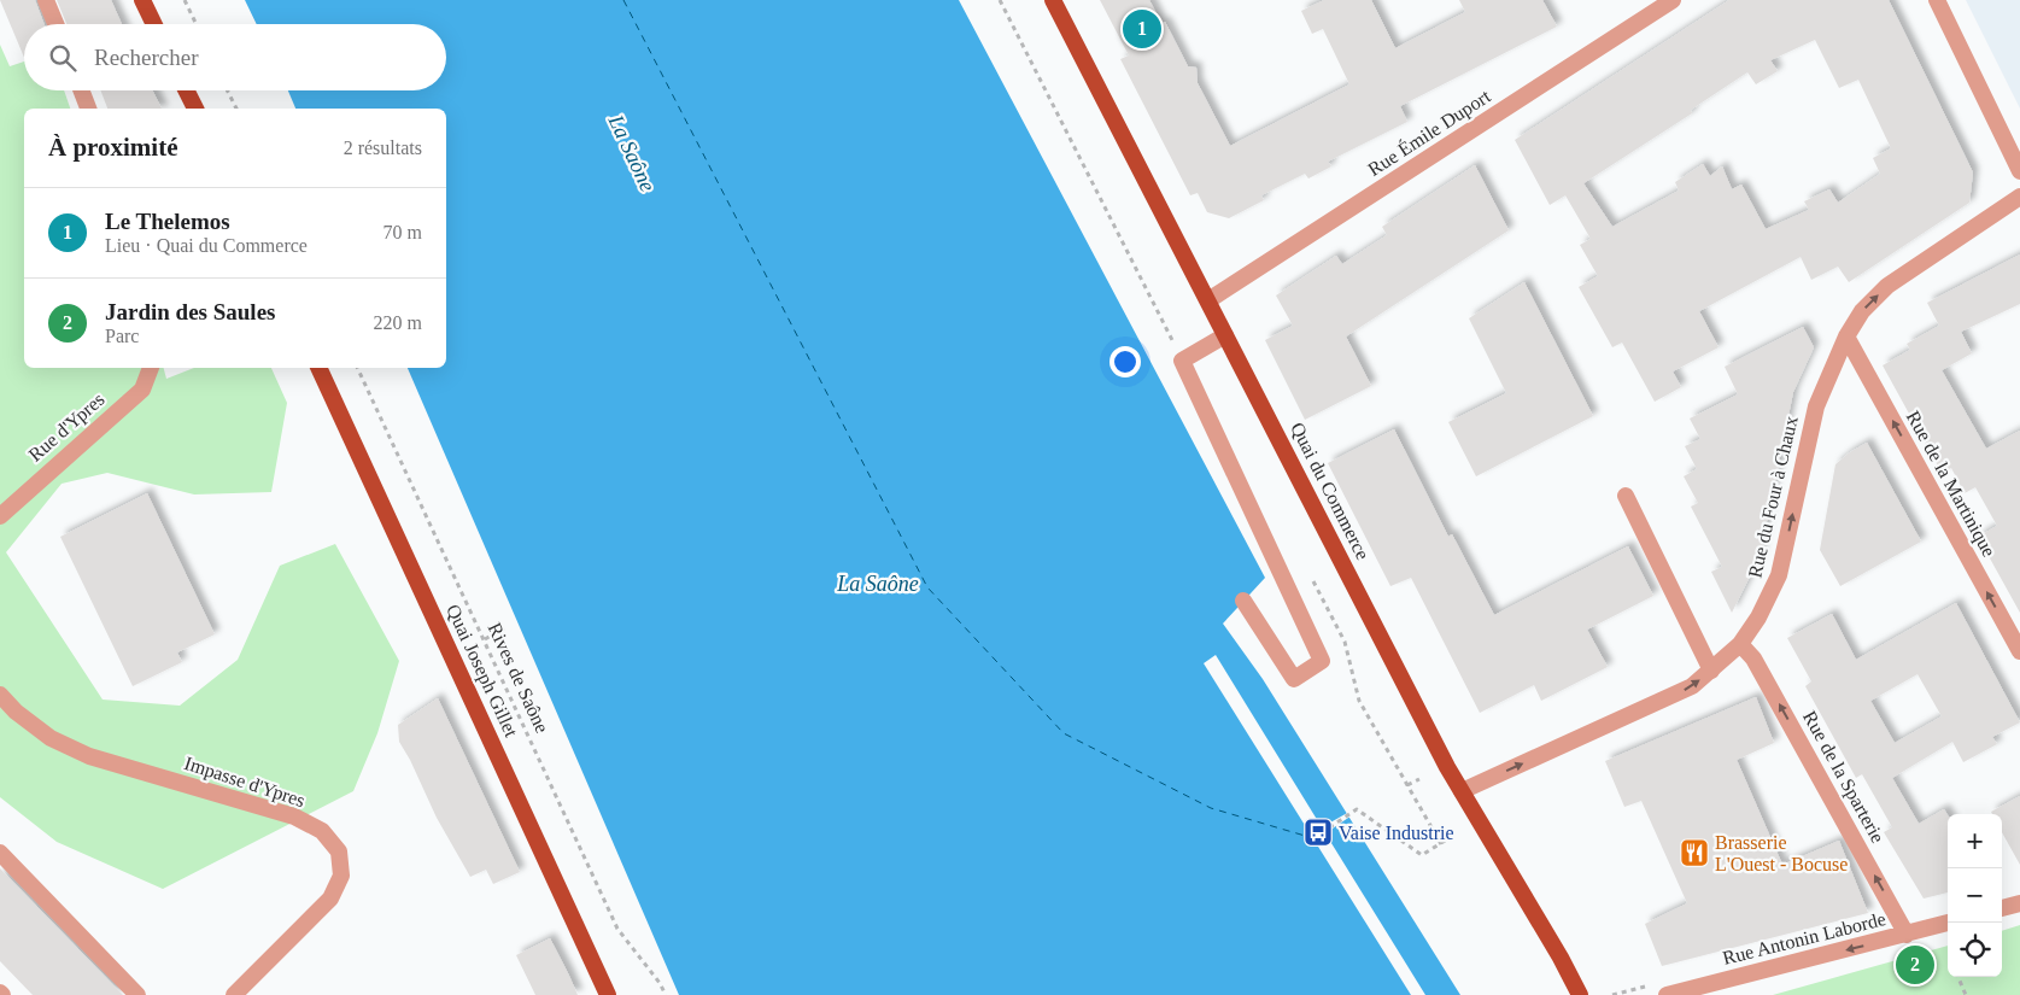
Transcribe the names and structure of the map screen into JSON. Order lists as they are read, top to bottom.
{
  "streets": {
    "main road": ["Quai du Commerce", "Quai Joseph Gillet"],
    "street": [
      "Rue Émile Duport",
      "Rue d'Ypres",
      "Rue de la Martinique",
      "Rue du Four à Chaux",
      "Rue de la Sparterie",
      "Impasse d'Ypres",
      "Rue Antonin Laborde"
    ],
    "path": ["Rives de Saône"]
  },
  "crossings": [
    ["Rue Émile Duport", "Quai du Commerce"],
    ["Rue de la Martinique", "Rue du Four à Chaux"],
    ["Quai du Commerce", "Rue du Four à Chaux"],
    ["Rue du Four à Chaux", "Rue de la Sparterie"],
    ["Rue de la Sparterie", "Rue Antonin Laborde"]
  ],
  "one_way": [
    "Rue de la Martinique",
    "Rue du Four à Chaux",
    "Rue de la Sparterie",
    "Rue Antonin Laborde"
  ],
  "water": ["La Saône"],
  "places": {
    "bus stop": ["Vaise Industrie"],
    "restaurant": ["Brasserie L'Ouest - Bocuse"]
  },
  "page": {
    "pins": ["1", "2"],
    "search": "Rechercher",
    "heading": ["À proximité", "2 résultats"],
    "list": [
      {
        "mark": "1",
        "name": "Le Thelemos",
        "note": "Lieu · Quai du Commerce",
        "value": "70 m"
      },
      {
        "mark": "2",
        "name": "Jardin des Saules",
        "note": "Parc",
        "value": "220 m"
      }
    ],
    "map_buttons": ["+", "−"]
  }
}
